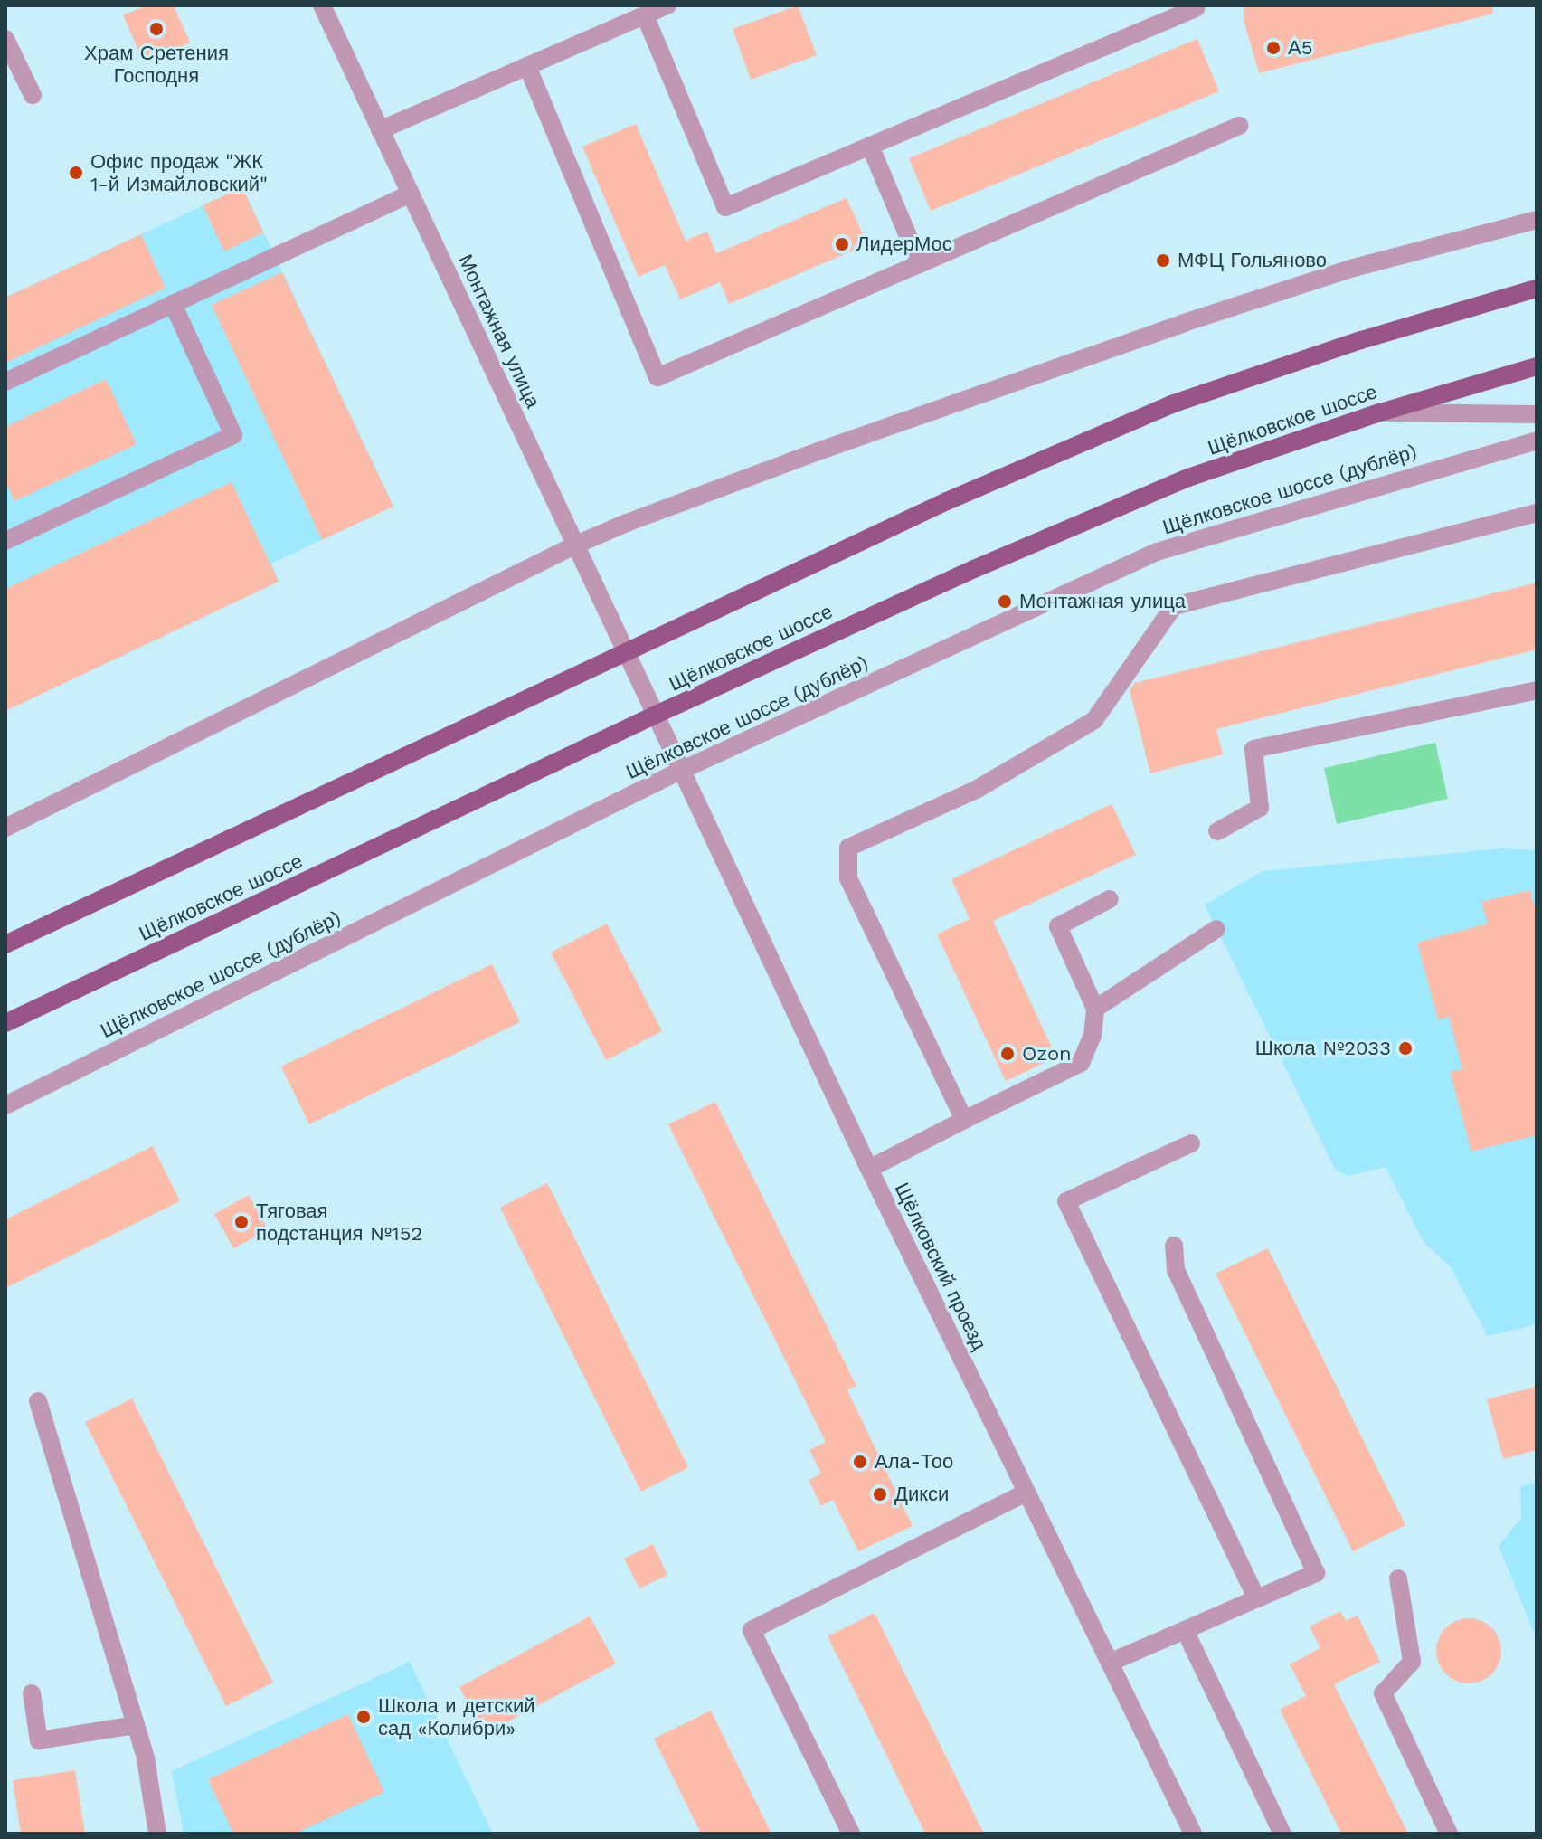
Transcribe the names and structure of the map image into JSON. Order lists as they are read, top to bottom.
{
  "streets": {
    "main road": ["Щёлковское шоссе"],
    "street": ["Монтажная улица", "Щёлковское шоссе (дублёр)", "Щёлковский проезд"]
  },
  "crossings": [
    ["Монтажная улица", "Щёлковское шоссе"],
    ["Монтажная улица", "Щёлковский проезд"],
    ["Щёлковское шоссе", "Щёлковский проезд"],
    ["Щёлковское шоссе (дублёр)", "Щёлковский проезд"]
  ],
  "places": [
    "Храм Сретения Господня",
    "А5",
    "Офис продаж \"ЖК 1-й Измайловский\"",
    "ЛидерМос",
    "МФЦ Гольяново",
    "Монтажная улица",
    "Школа №2033",
    "Ozon",
    "Тяговая подстанция №152",
    "Ала-Тоо",
    "Дикси",
    "Школа и детский сад «Колибри»"
  ]
}
